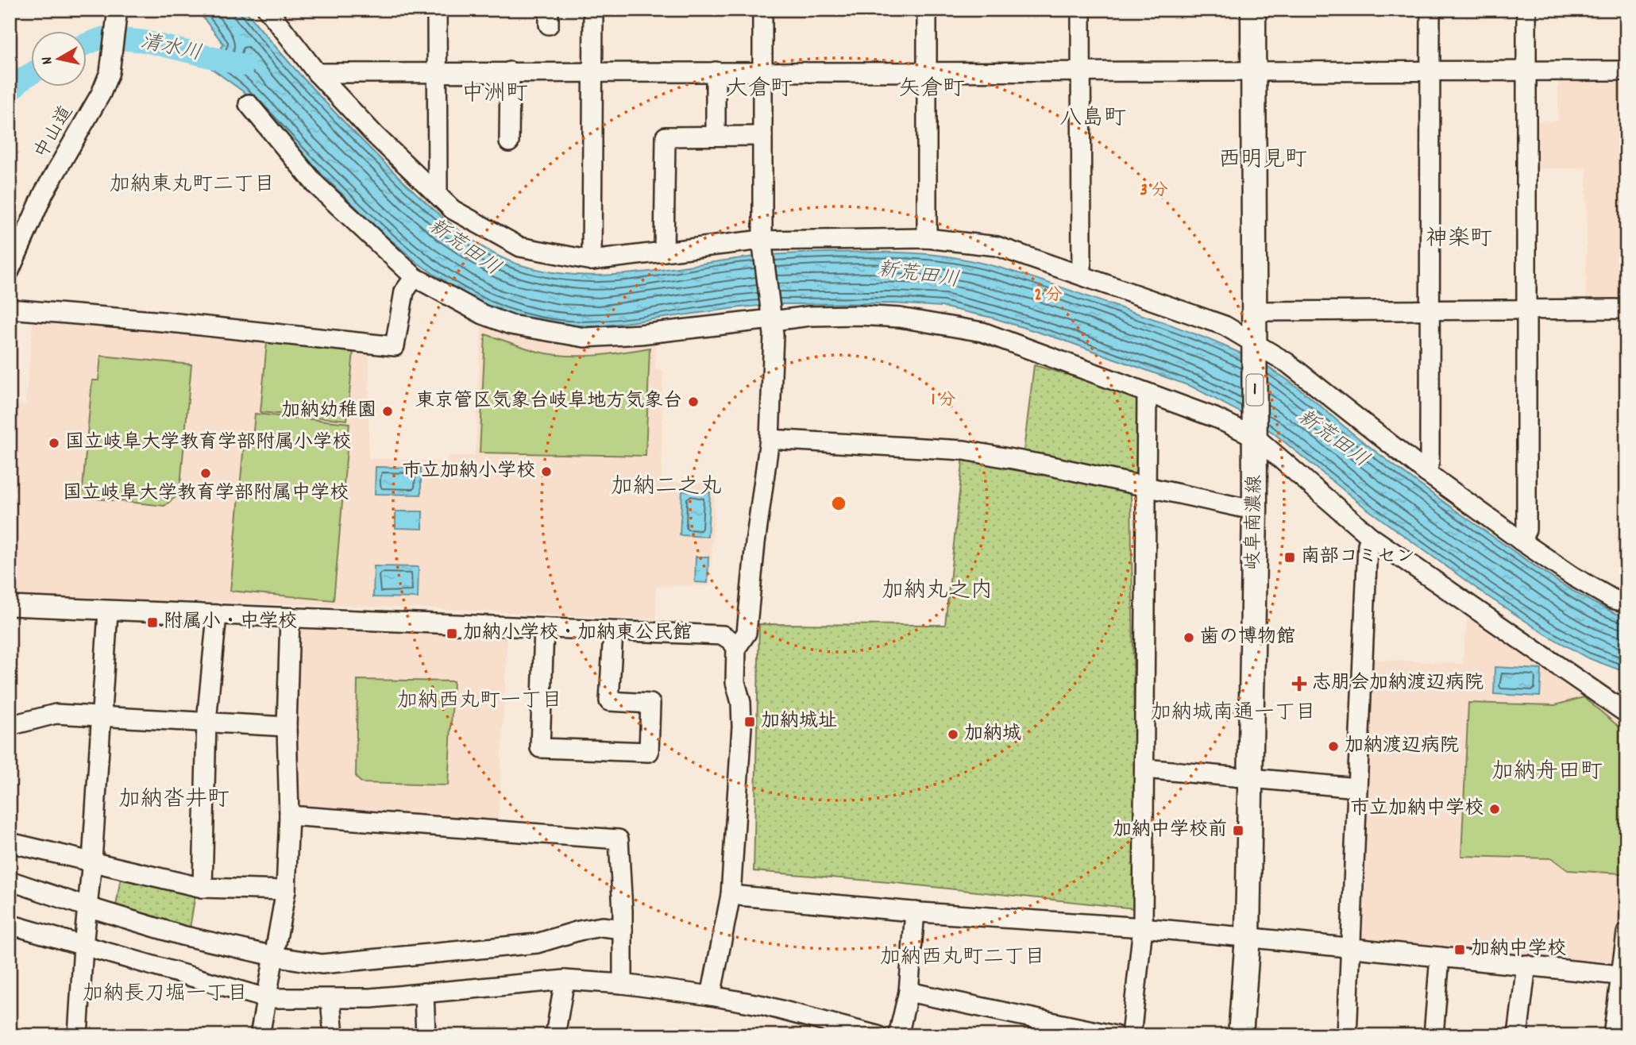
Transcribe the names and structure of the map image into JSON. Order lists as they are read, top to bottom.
{
  "streets": {
    "main road": ["1", "岐阜南濃線"],
    "street": ["中山道"]
  },
  "districts": [
    "大倉町",
    "矢倉町",
    "中洲町",
    "八島町",
    "西明見町",
    "加納東丸町二丁目",
    "神楽町",
    "加納二之丸",
    "加納丸之内",
    "加納西丸町一丁目",
    "加納城南通一丁目",
    "加納舟田町",
    "加納沓井町",
    "加納西丸町二丁目",
    "加納長刀堀一丁目"
  ],
  "water": ["清水川", "新荒田川"],
  "places": {
    "other": [
      "東京管区気象台岐阜地方気象台",
      "加納幼稚園",
      "国立岐阜大学教育学部附属小学校",
      "市立加納小学校",
      "国立岐阜大学教育学部附属中学校",
      "歯の博物館",
      "加納城",
      "加納渡辺病院",
      "市立加納中学校"
    ],
    "transit": [
      "南部コミセン",
      "附属小・中学校",
      "加納小学校・加納東公民館",
      "加納城址",
      "加納中学校前",
      "加納中学校"
    ],
    "health": ["志朋会加納渡辺病院"]
  },
  "north": "left",
  "rings": ["3 分", "2 分", "1 分"]
}
